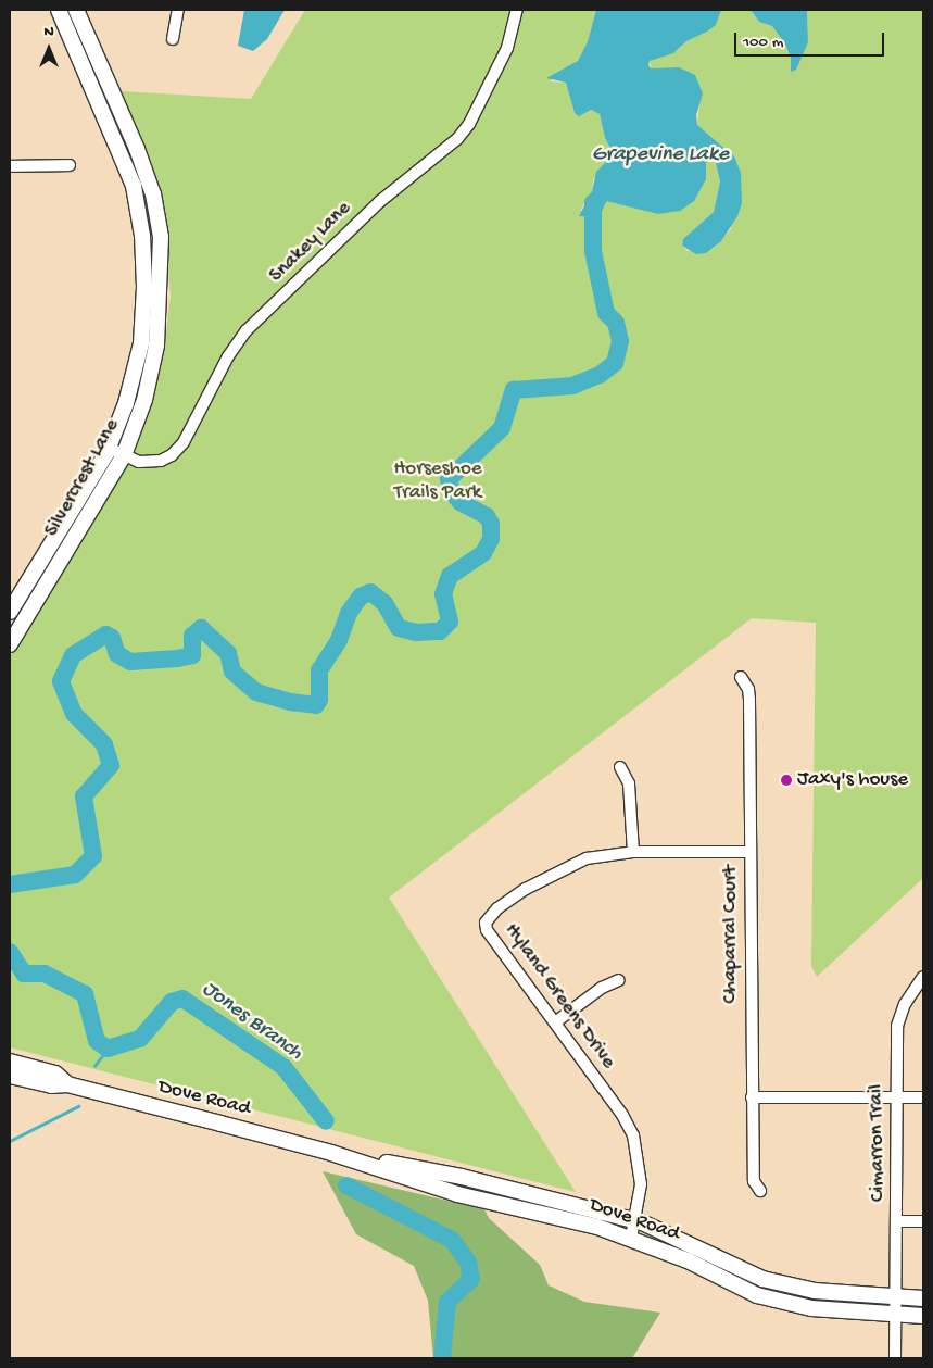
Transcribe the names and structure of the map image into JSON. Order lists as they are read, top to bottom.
{
  "streets": {
    "main road": ["Silvercrest Lane", "Dove Road"],
    "street": [
      "Snakey Lane",
      "Chaparral Court",
      "Hyland Greens Drive",
      "Cimarron Trail"
    ]
  },
  "crossings": [
    ["Snakey Lane", "Silvercrest Lane"],
    ["Chaparral Court", "Hyland Greens Drive"],
    ["Hyland Greens Drive", "Dove Road"],
    ["Dove Road", "Cimarron Trail"]
  ],
  "water": ["Grapevine Lake", "Jones Branch"],
  "parks": ["Horseshoe Trails Park"],
  "places": ["Jaxy's house"],
  "scale_bar": "100 m",
  "north": "top"
}
